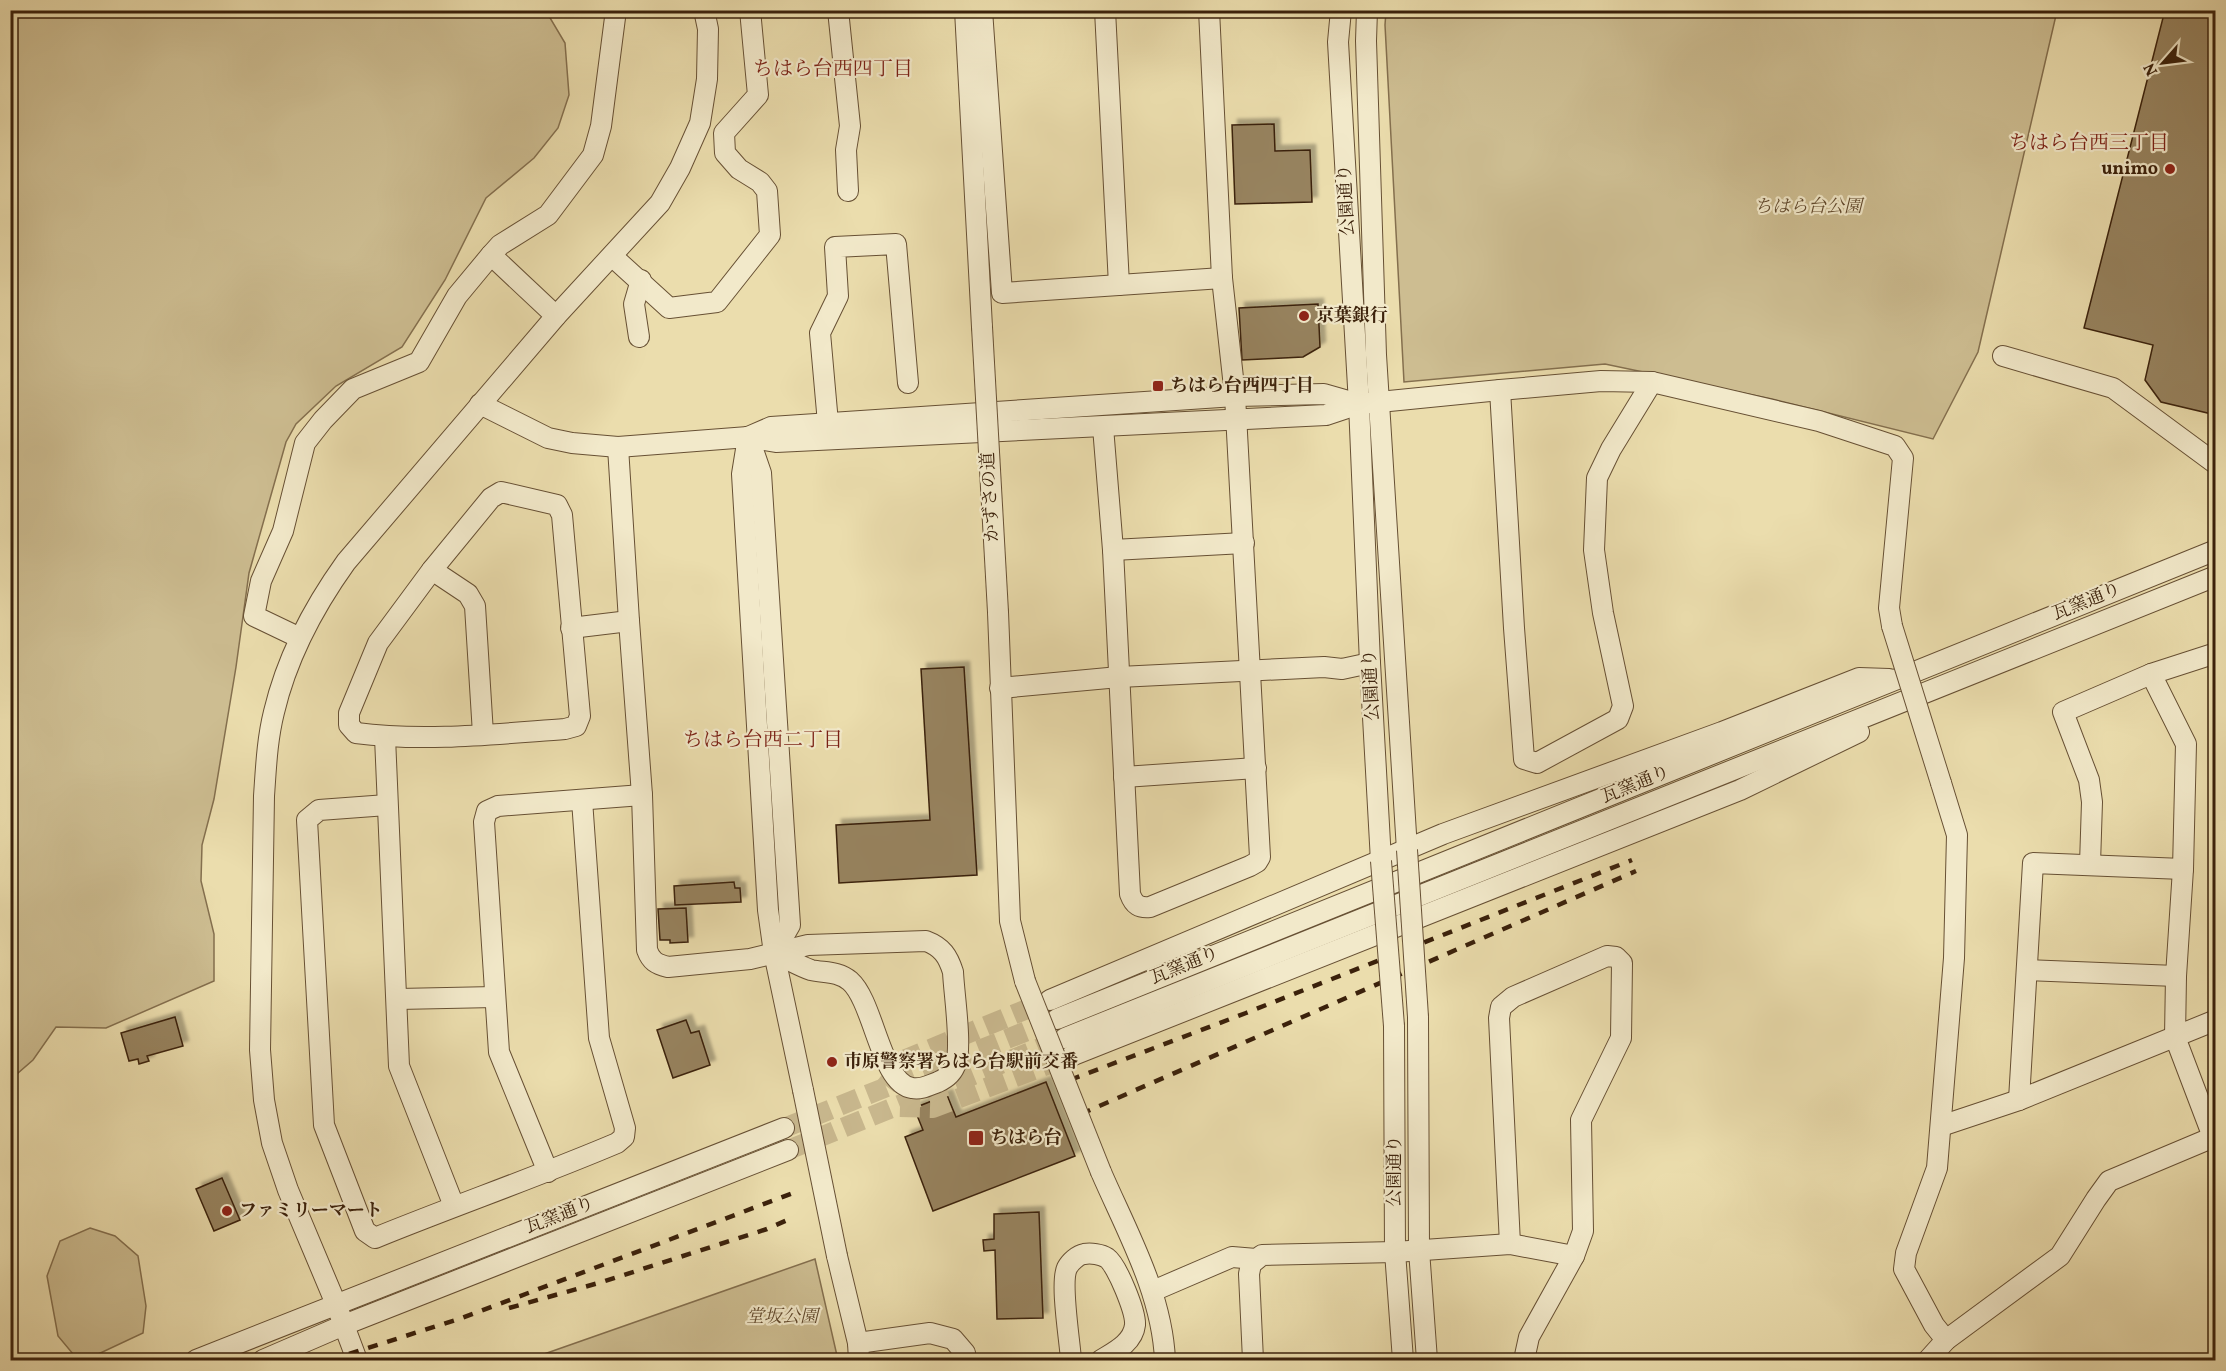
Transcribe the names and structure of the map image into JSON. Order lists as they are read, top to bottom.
{
  "streets": {
    "street": ["公園通り", "かずさの道", "瓦窯通り"]
  },
  "crossings": [
    ["公園通り", "瓦窯通り"]
  ],
  "districts": ["ちはら台西四丁目", "ちはら台西三丁目", "ちはら台西二丁目"],
  "parks": ["ちはら台公園", "堂坂公園"],
  "places": {
    "other": [
      "unimo",
      "京葉銀行",
      "市原警察署ちはら台駅前交番",
      "ファミリーマート"
    ],
    "transit": ["ちはら台西四丁目", "ちはら台"]
  },
  "north": "bottom left"
}
